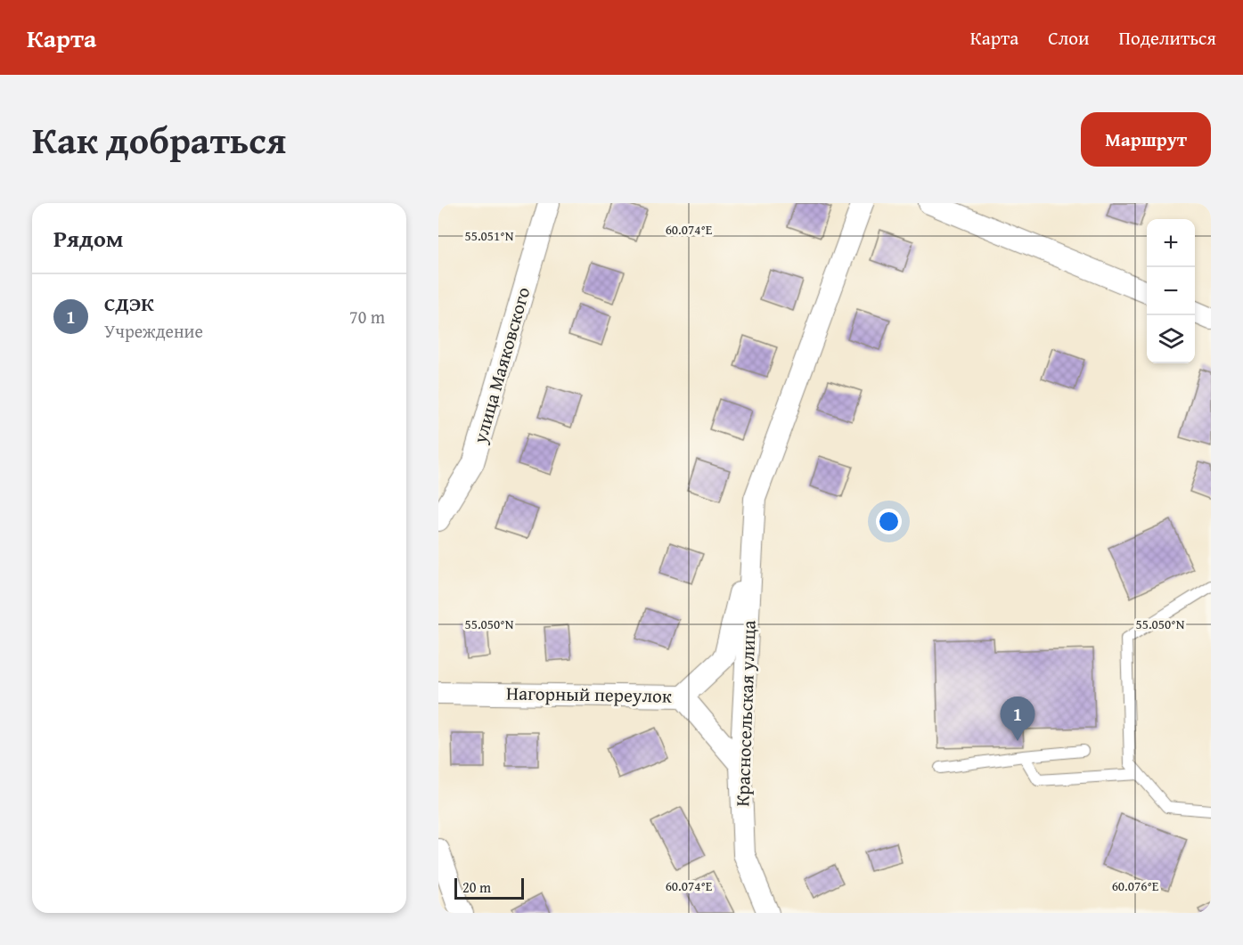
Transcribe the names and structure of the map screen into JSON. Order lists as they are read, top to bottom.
{
  "streets": {
    "street": ["улица Маяковского", "Нагорный переулок", "Красносельская улица"]
  },
  "crossings": [
    ["Нагорный переулок", "Красносельская улица"]
  ],
  "scale_bar": "20 m",
  "page": {
    "header": "Карта",
    "nav": ["Карта", "Слои", "Поделиться"],
    "title": "Как добраться",
    "buttons": "Маршрут",
    "heading": "Рядом",
    "map_buttons": ["+", "−"],
    "list": [
      {
        "mark": "1",
        "name": "СДЭК",
        "note": "Учреждение",
        "value": "70 m"
      }
    ],
    "pins": "1",
    "scale": "20 m"
  },
  "coordinates": [
    "60.074°E",
    "55.051°N",
    "55.050°N",
    "60.076°E"
  ]
}
